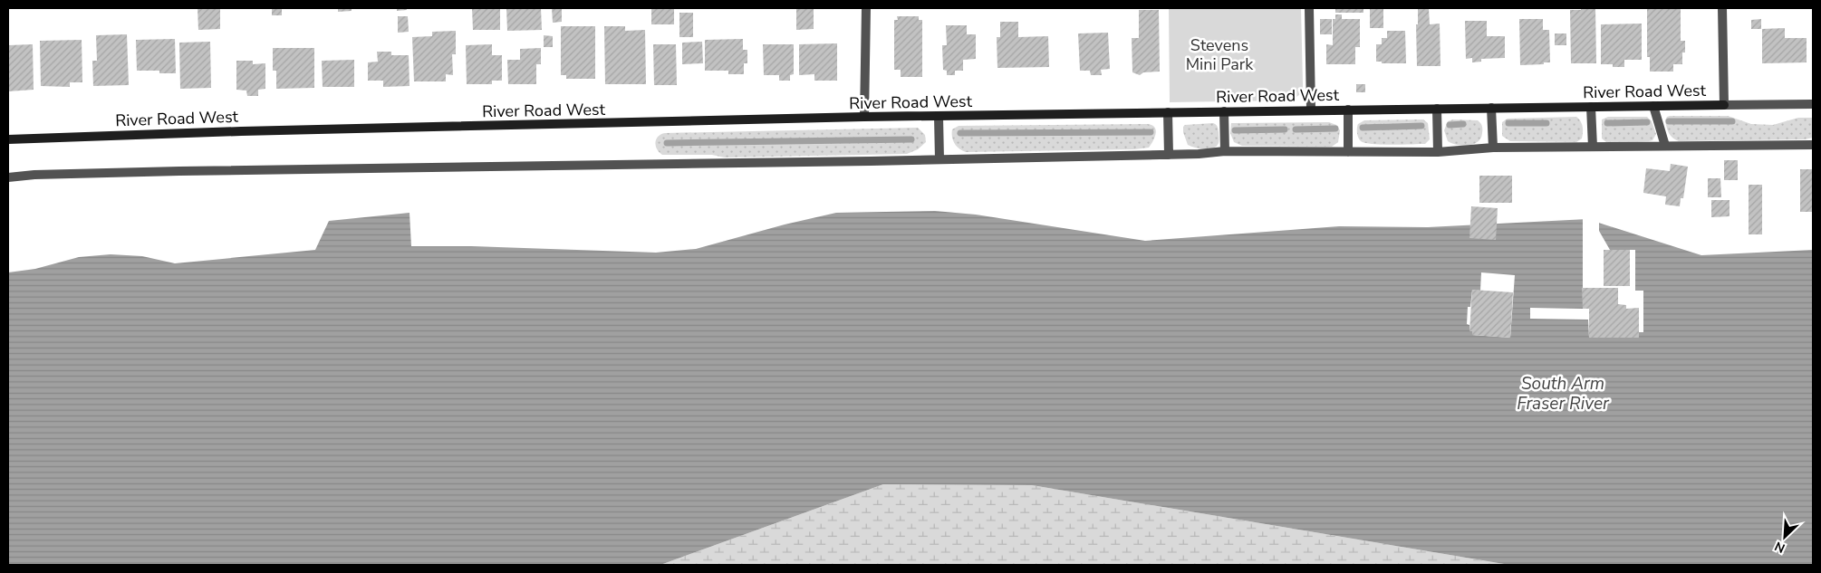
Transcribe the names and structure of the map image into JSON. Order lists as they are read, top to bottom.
{
  "streets": {
    "main road": ["River Road West"]
  },
  "water": ["South Arm Fraser River"],
  "parks": ["Stevens Mini Park"],
  "north": "bottom left"
}
